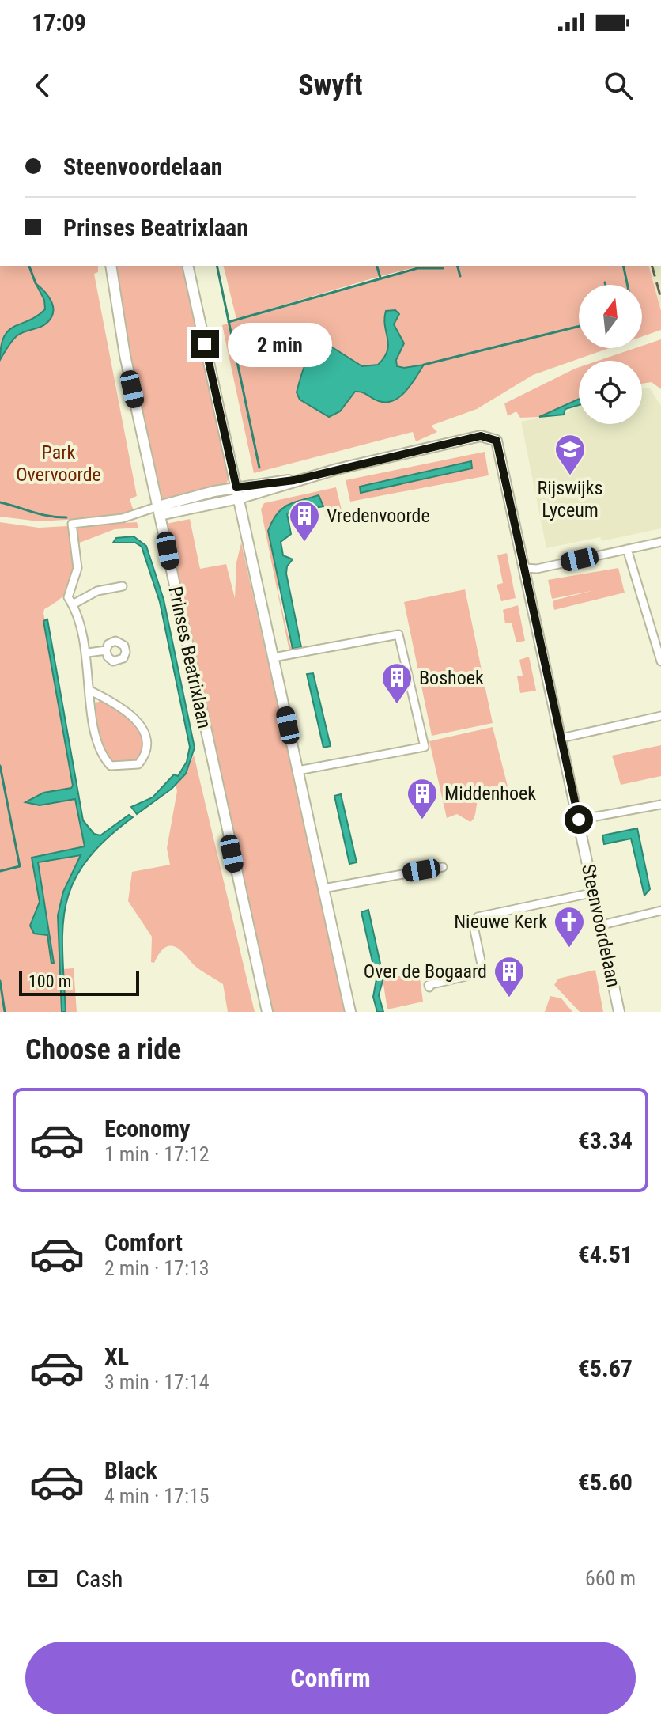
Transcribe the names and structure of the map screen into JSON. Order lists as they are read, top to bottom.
{
  "streets": {
    "main road": ["Prinses Beatrixlaan", "Steenvoordelaan"]
  },
  "parks": ["Park Overvoorde"],
  "places": {
    "school or university": ["Rijswijks Lyceum"],
    "building": [
      "Vredenvoorde",
      "Boshoek",
      "Middenhoek",
      "Over de Bogaard"
    ],
    "church": ["Nieuwe Kerk"]
  },
  "scale_bar": "100 m",
  "north": "top",
  "page": {
    "status": "17:09",
    "header": "Swyft",
    "banner": ["Steenvoordelaan", "Prinses Beatrixlaan"],
    "bubble": "2 min",
    "scale": "100 m",
    "heading": "Choose a ride",
    "list": [
      {
        "name": "Economy",
        "note": "1 min · 17:12",
        "value": "€3.34"
      },
      {
        "name": "Comfort",
        "note": "2 min · 17:13",
        "value": "€4.51"
      },
      {
        "name": "XL",
        "note": "3 min · 17:14",
        "value": "€5.67"
      },
      {
        "name": "Black",
        "note": "4 min · 17:15",
        "value": "€5.60"
      }
    ],
    "pay": ["Cash", "660 m"],
    "buttons": "Confirm"
  }
}
